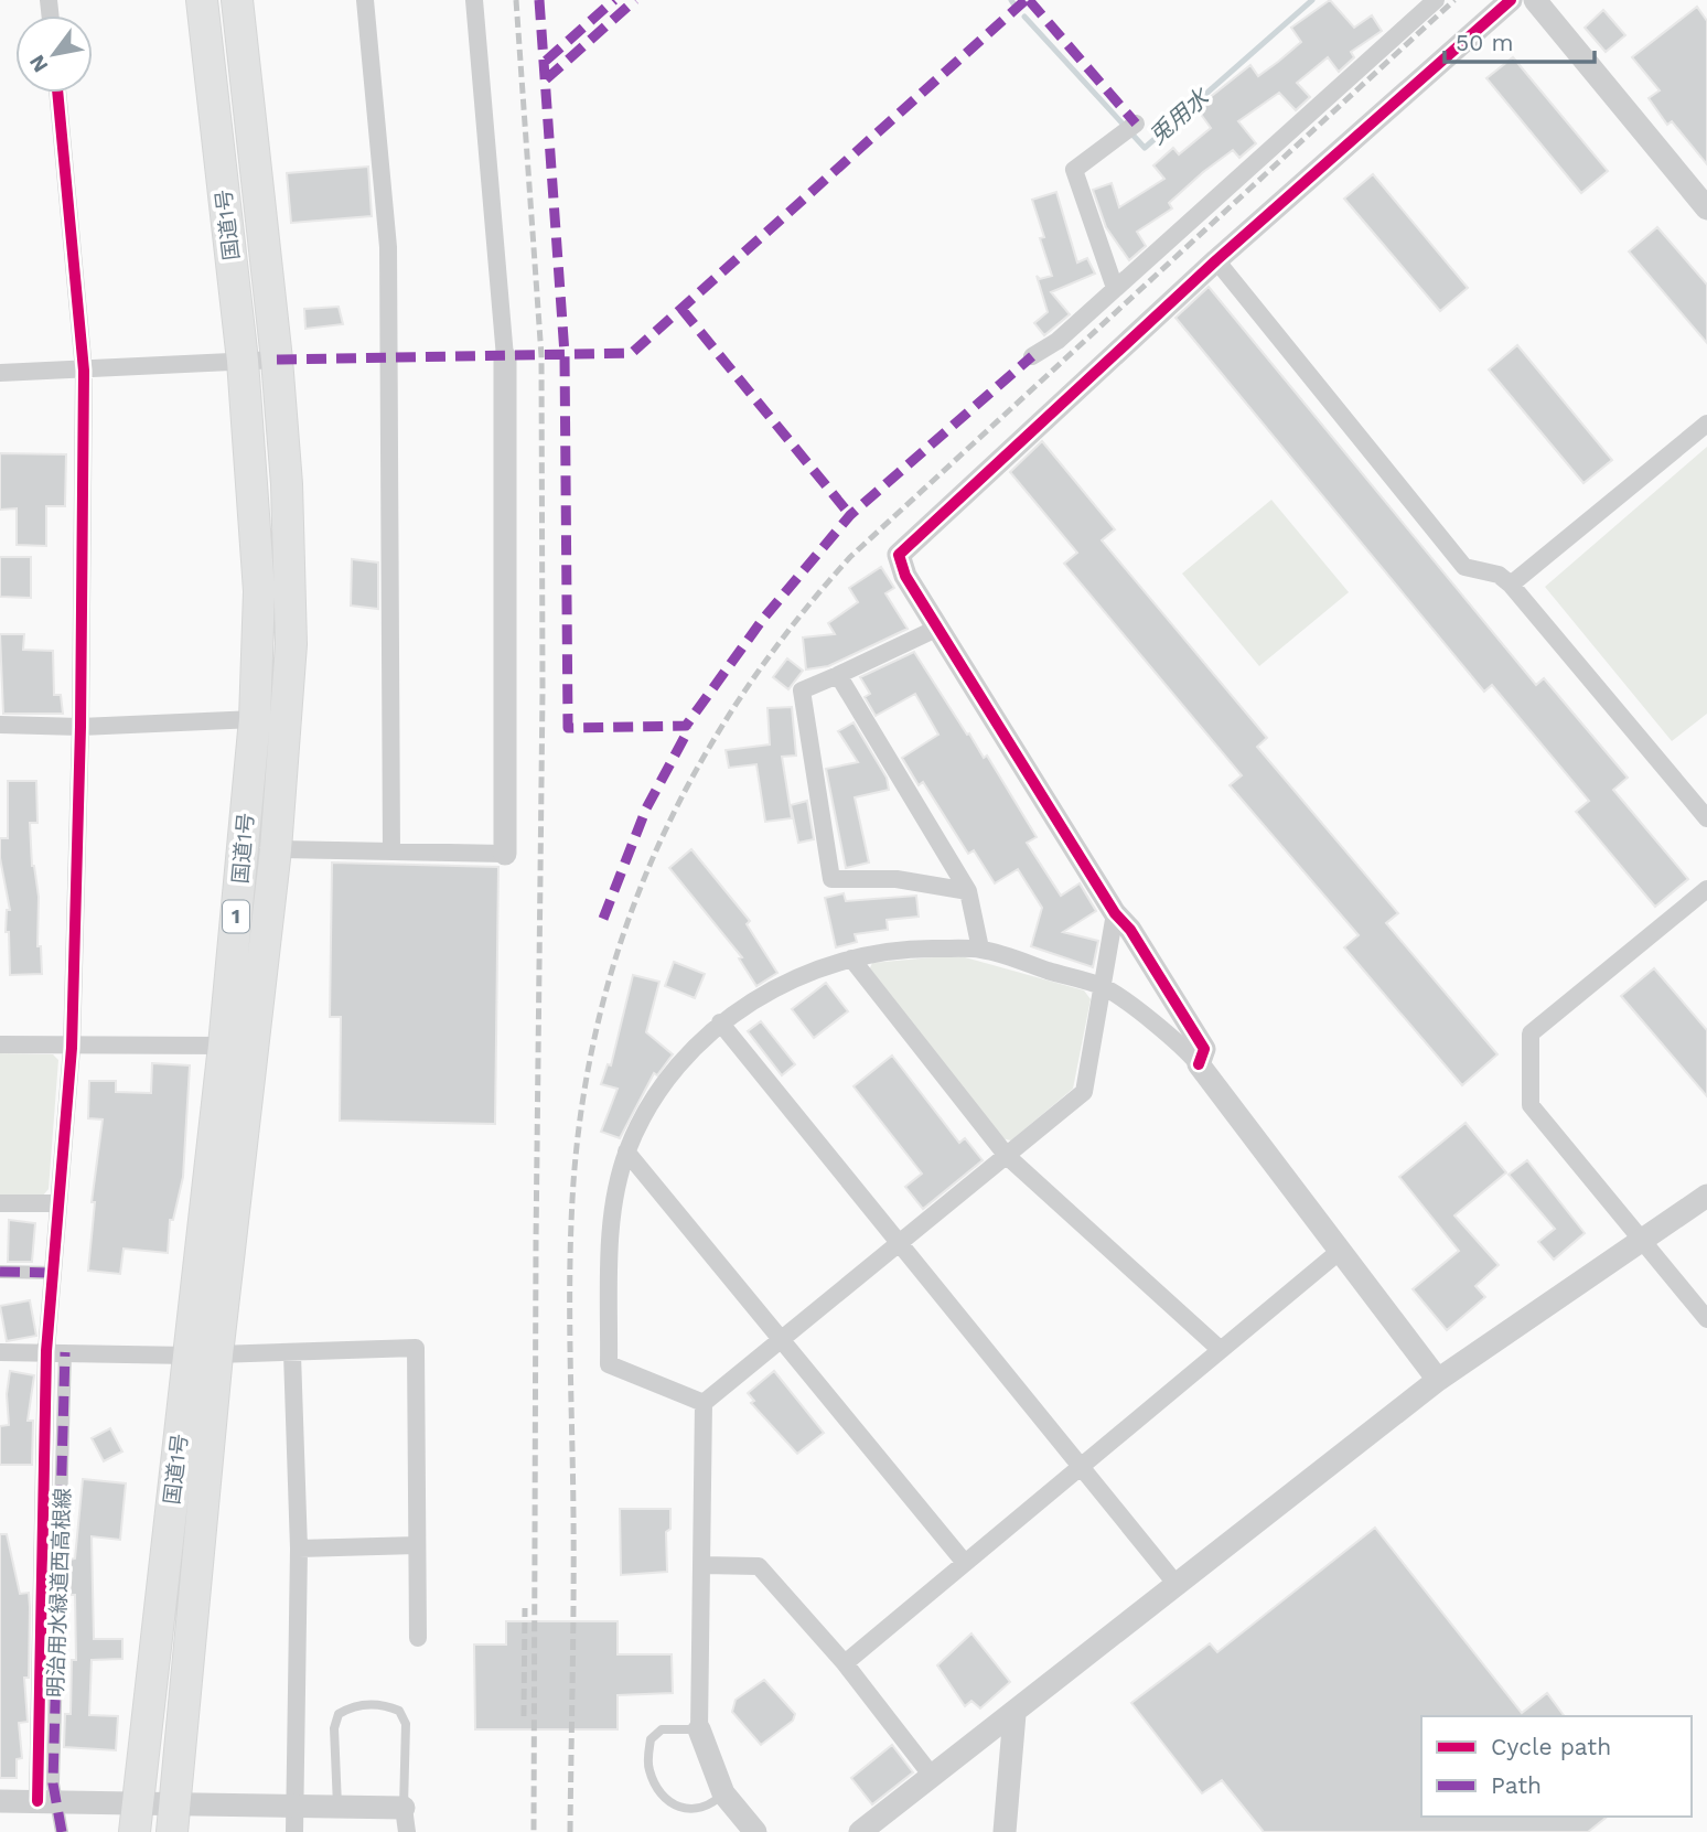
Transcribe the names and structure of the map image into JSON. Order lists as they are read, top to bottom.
{
  "streets": {
    "highway": ["国道1号", "1"],
    "cycle path": ["明治用水緑道西高根線"]
  },
  "water": ["兎用水"],
  "legend": ["Cycle path", "Path"],
  "scale_bar": "50 m",
  "north": "bottom left"
}
